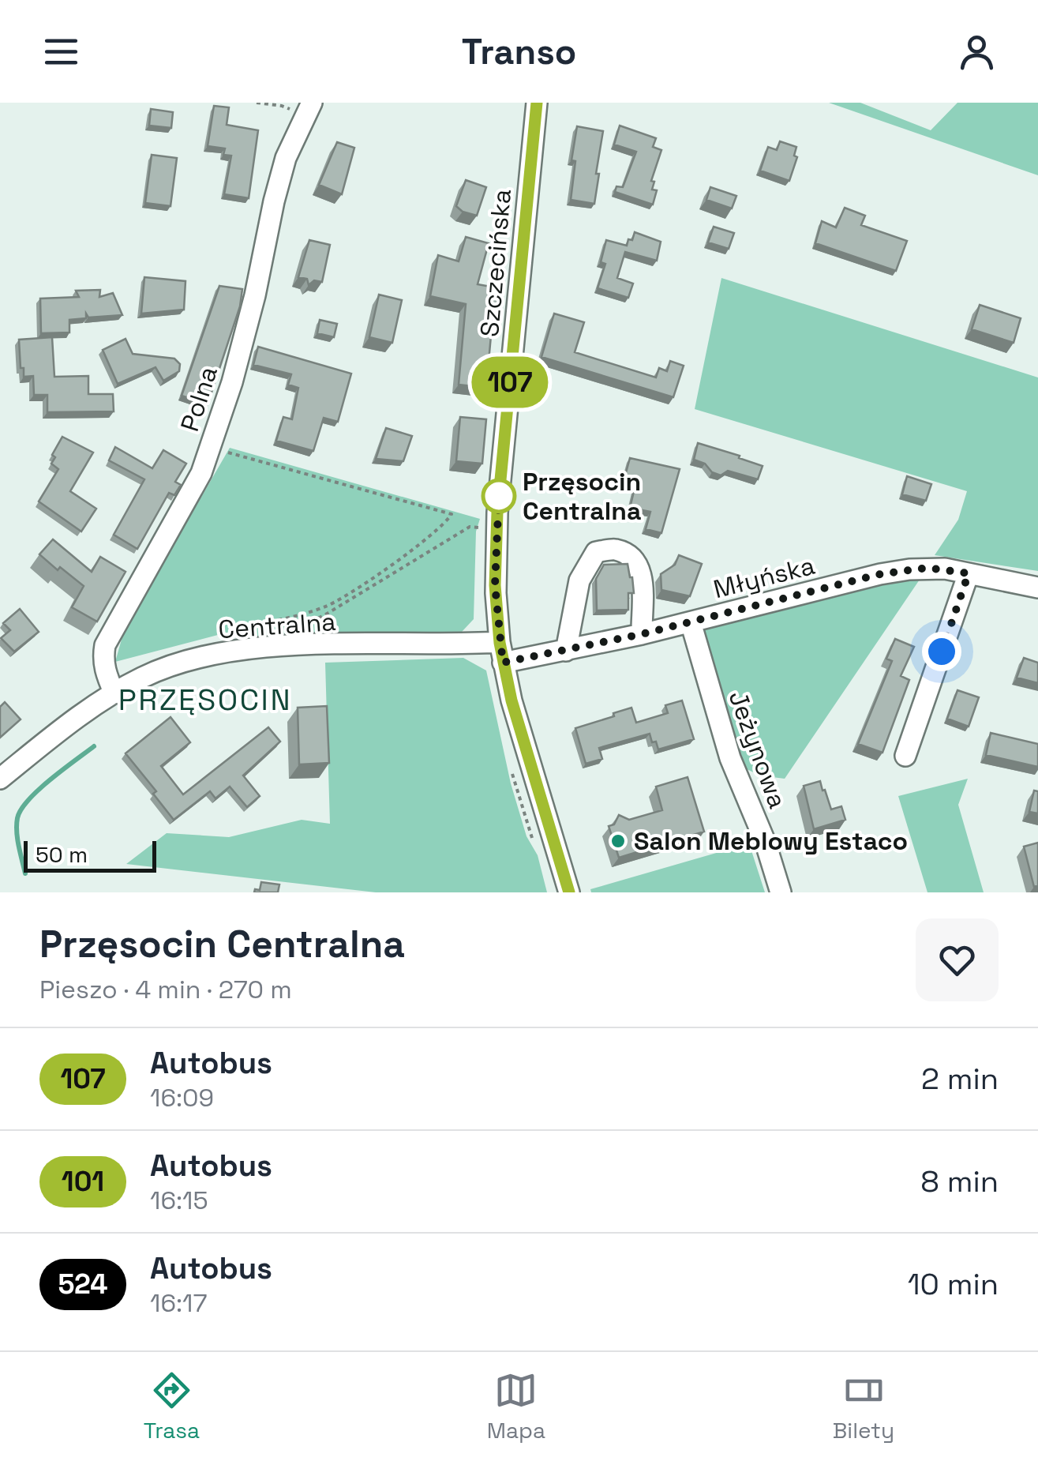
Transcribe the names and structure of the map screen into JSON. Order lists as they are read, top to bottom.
{
  "streets": {
    "street": [
      "Szczecińska",
      "Polna",
      "Młyńska",
      "Centralna",
      "Jeżynowa"
    ]
  },
  "crossings": [
    ["Szczecińska", "Młyńska"],
    ["Szczecińska", "Centralna"],
    ["Polna", "Centralna"],
    ["Młyńska", "Centralna"],
    ["Młyńska", "Jeżynowa"]
  ],
  "districts": ["PRZĘSOCIN"],
  "places": ["Przęsocin Centralna", "Salon Meblowy Estaco"],
  "lines": ["bus line 107"],
  "scale_bar": "50 m",
  "page": {
    "header": "Transo",
    "on_map": "107",
    "scale": "50 m",
    "heading": ["Przęsocin Centralna", "Pieszo · 4 min · 270 m"],
    "list": [
      {
        "mark": "107",
        "name": "Autobus",
        "note": "16:09",
        "value": "2 min"
      },
      {
        "mark": "101",
        "name": "Autobus",
        "note": "16:15",
        "value": "8 min"
      },
      {
        "mark": "524",
        "name": "Autobus",
        "note": "16:17",
        "value": "10 min"
      }
    ],
    "tabs": ["Trasa", "Mapa", "Bilety"]
  }
}
